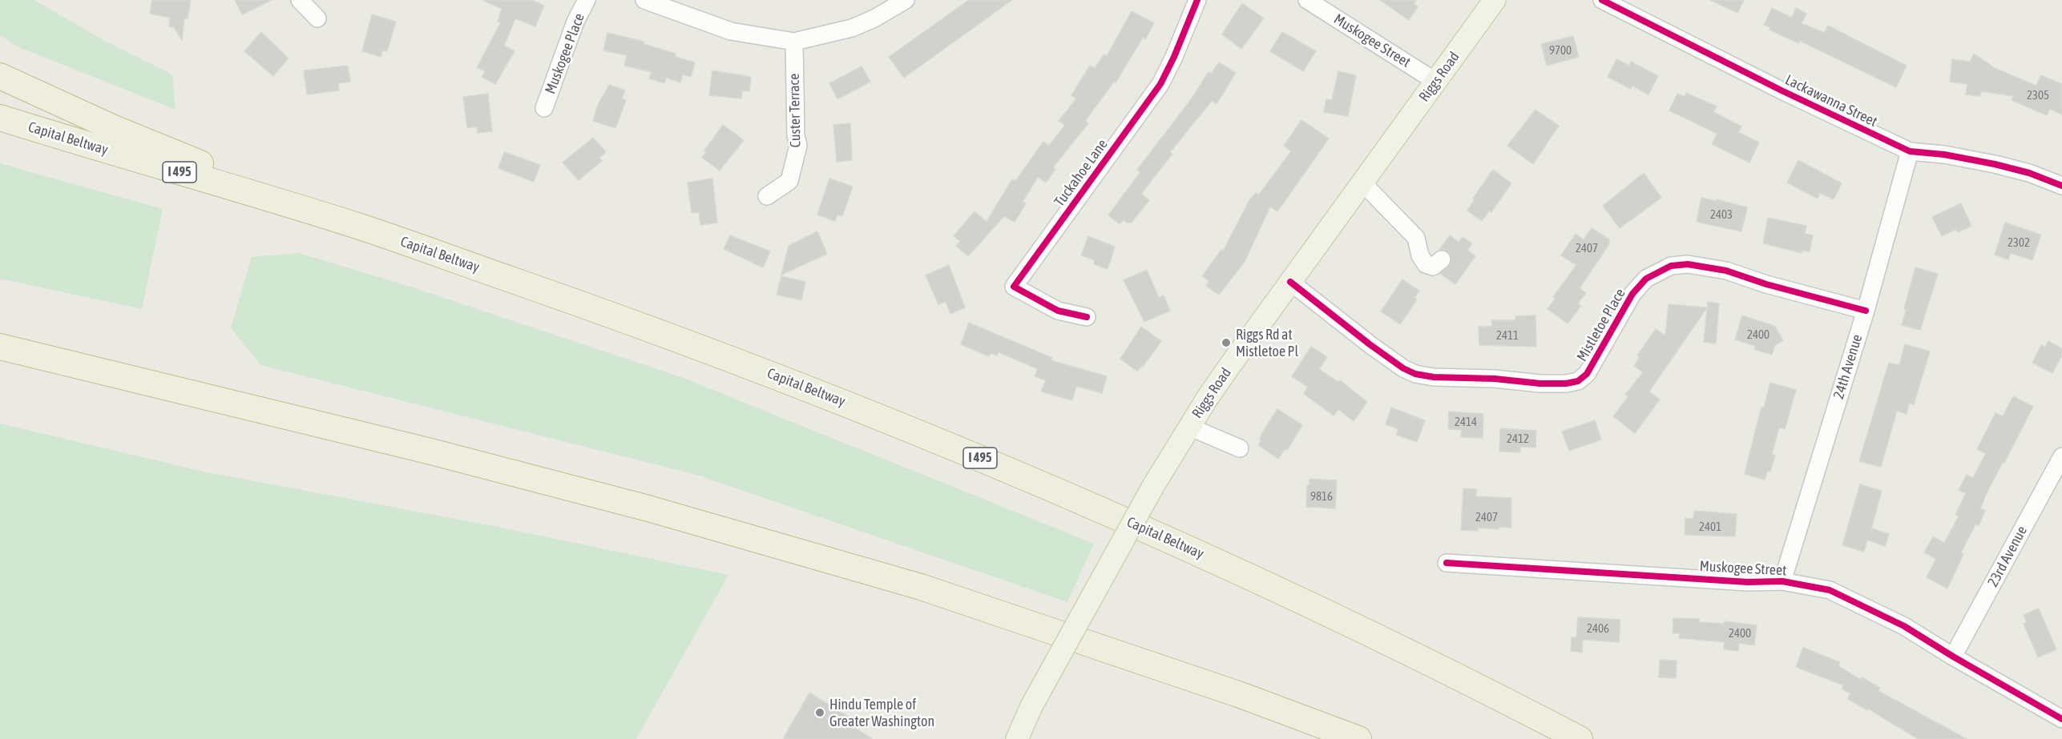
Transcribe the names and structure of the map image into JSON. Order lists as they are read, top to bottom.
{
  "streets": {
    "highway": ["Capital Beltway", "I 495"],
    "main road": ["Riggs Road"],
    "street": [
      "Muskogee Street",
      "Muskogee Place",
      "Lackawanna Street",
      "Custer Terrace",
      "Tuckahoe Lane",
      "Mistletoe Place",
      "24th Avenue",
      "23rd Avenue"
    ]
  },
  "crossings": [
    ["Muskogee Street", "Riggs Road"],
    ["Muskogee Street", "24th Avenue"],
    ["Muskogee Street", "23rd Avenue"],
    ["Riggs Road", "Mistletoe Place"],
    ["Lackawanna Street", "24th Avenue"],
    ["Mistletoe Place", "24th Avenue"]
  ],
  "places": ["Riggs Rd at Mistletoe Pl", "Hindu Temple of Greater Washington"],
  "house_numbers": [
    "9700",
    "2305",
    "2403",
    "2302",
    "2407",
    "2400",
    "2411",
    "2414",
    "2412",
    "9816",
    "2407",
    "2401",
    "2406",
    "2400"
  ]
}
